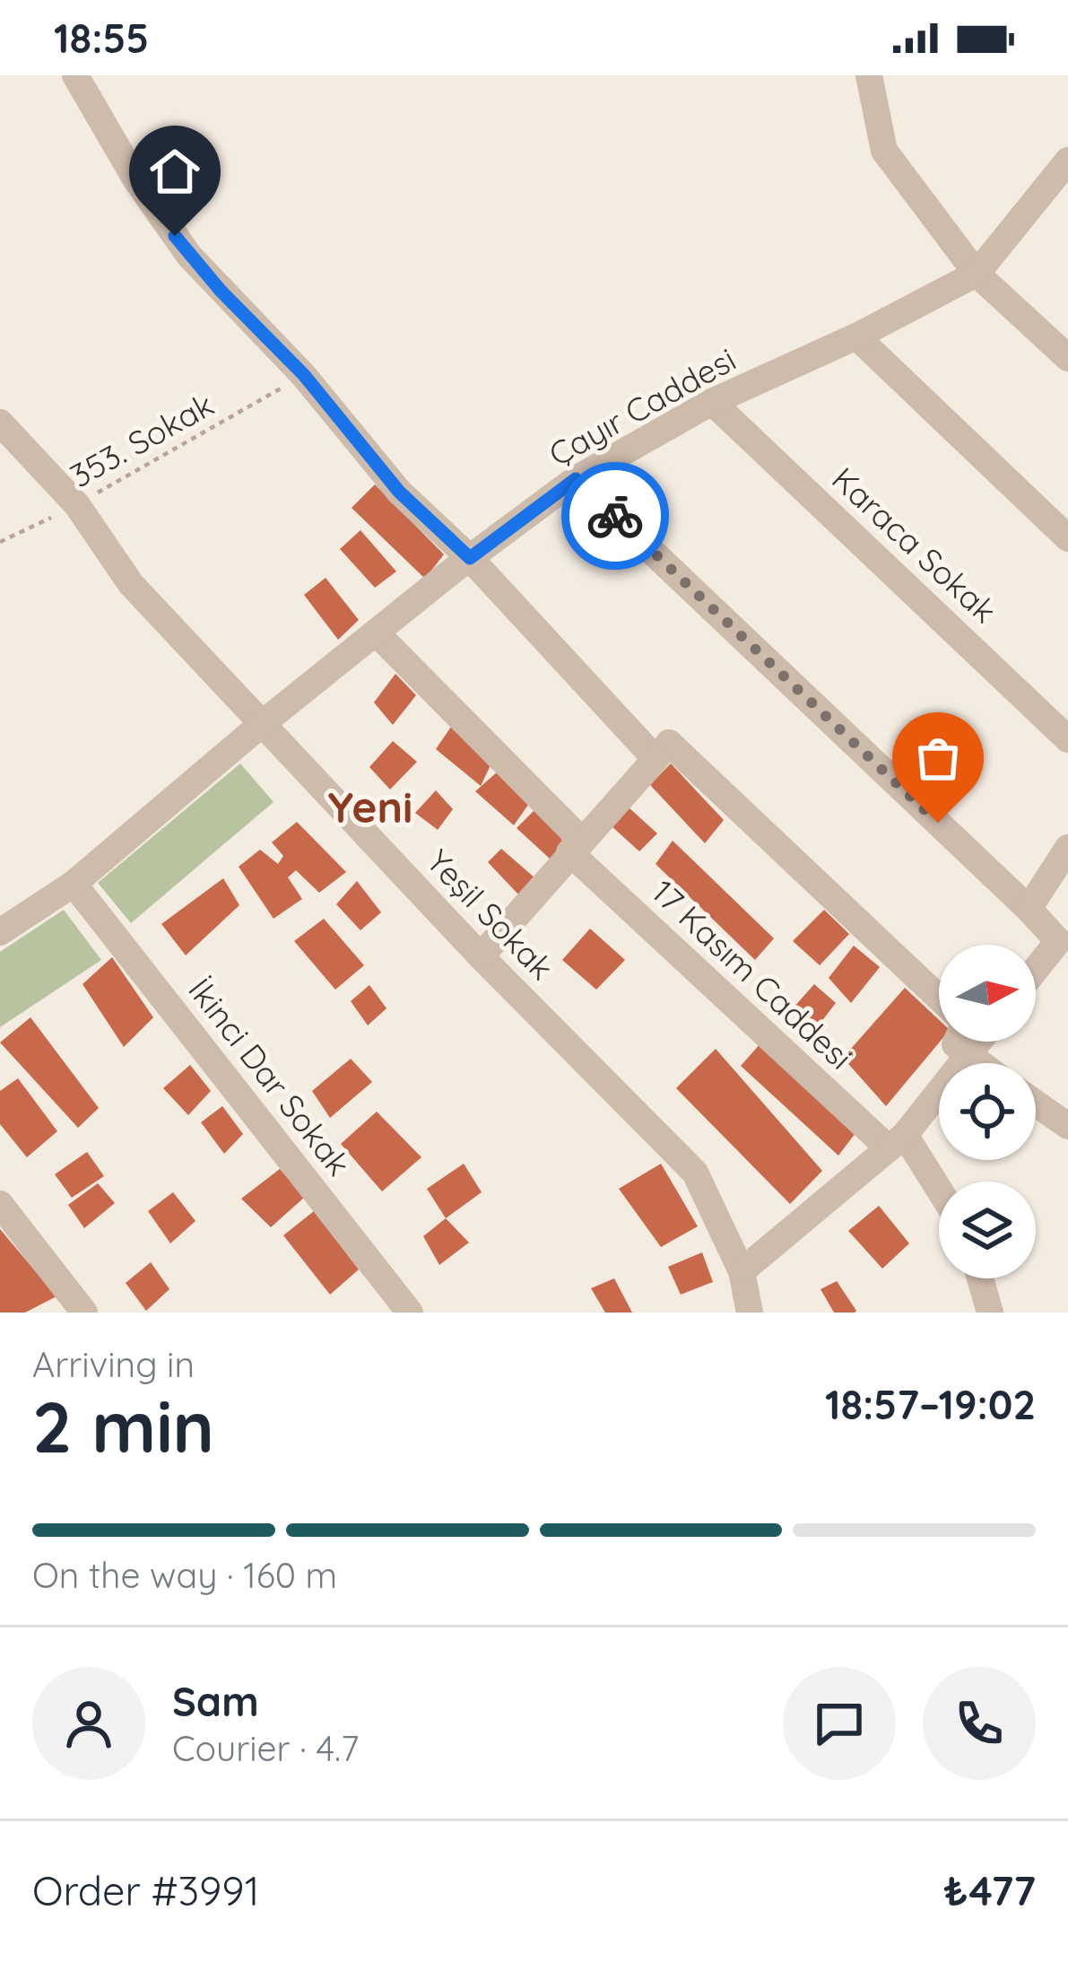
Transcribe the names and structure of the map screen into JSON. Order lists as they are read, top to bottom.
{
  "streets": {
    "street": [
      "Çayır Caddesi",
      "Karaca Sokak",
      "Yeşil Sokak",
      "17 Kasım Caddesi",
      "İkinci Dar Sokak"
    ],
    "path": ["353. Sokak"]
  },
  "crossings": [
    ["Çayır Caddesi", "Karaca Sokak"],
    ["Çayır Caddesi", "Yeşil Sokak"],
    ["Çayır Caddesi", "17 Kasım Caddesi"],
    ["Çayır Caddesi", "İkinci Dar Sokak"],
    ["353. Sokak", "Yeşil Sokak"]
  ],
  "districts": ["Yeni"],
  "north": "right",
  "page": {
    "status": "18:55",
    "heading": ["2 min", "Arriving in", "18:57–19:02"],
    "panel": [
      "Sam",
      "Courier · 4.7",
      "Order #3991",
      "₺477"
    ],
    "bar": "On the way · 160 m"
  }
}
